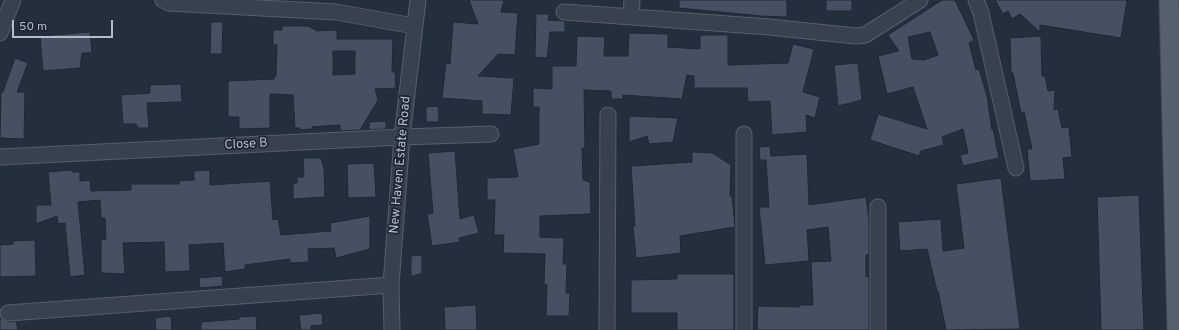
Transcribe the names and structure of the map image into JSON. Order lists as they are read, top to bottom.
{
  "streets": {
    "street": ["Close B", "New Haven Estate Road"]
  },
  "crossings": [
    ["Close B", "New Haven Estate Road"]
  ],
  "scale_bar": "50 m"
}
